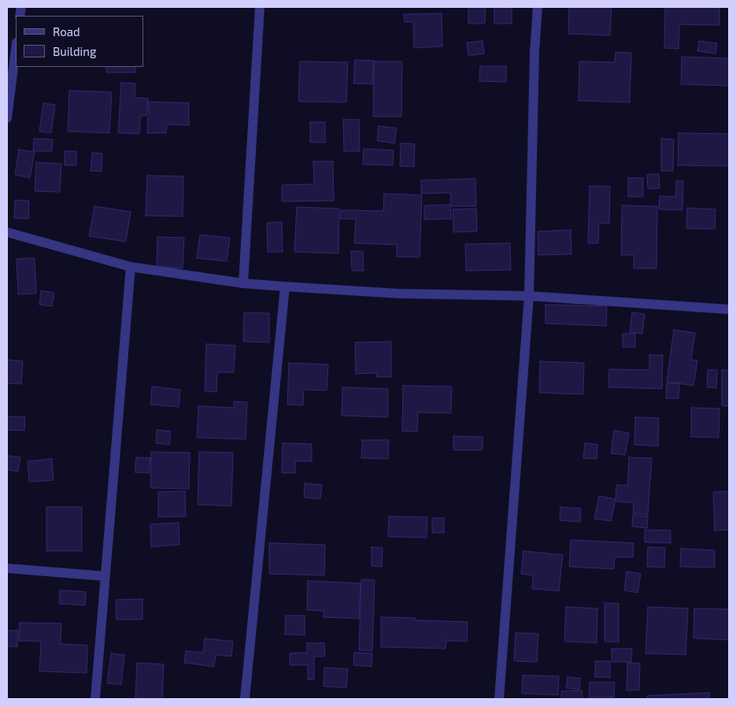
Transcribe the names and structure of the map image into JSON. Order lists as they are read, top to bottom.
{
  "legend": ["Road", "Building"]
}
